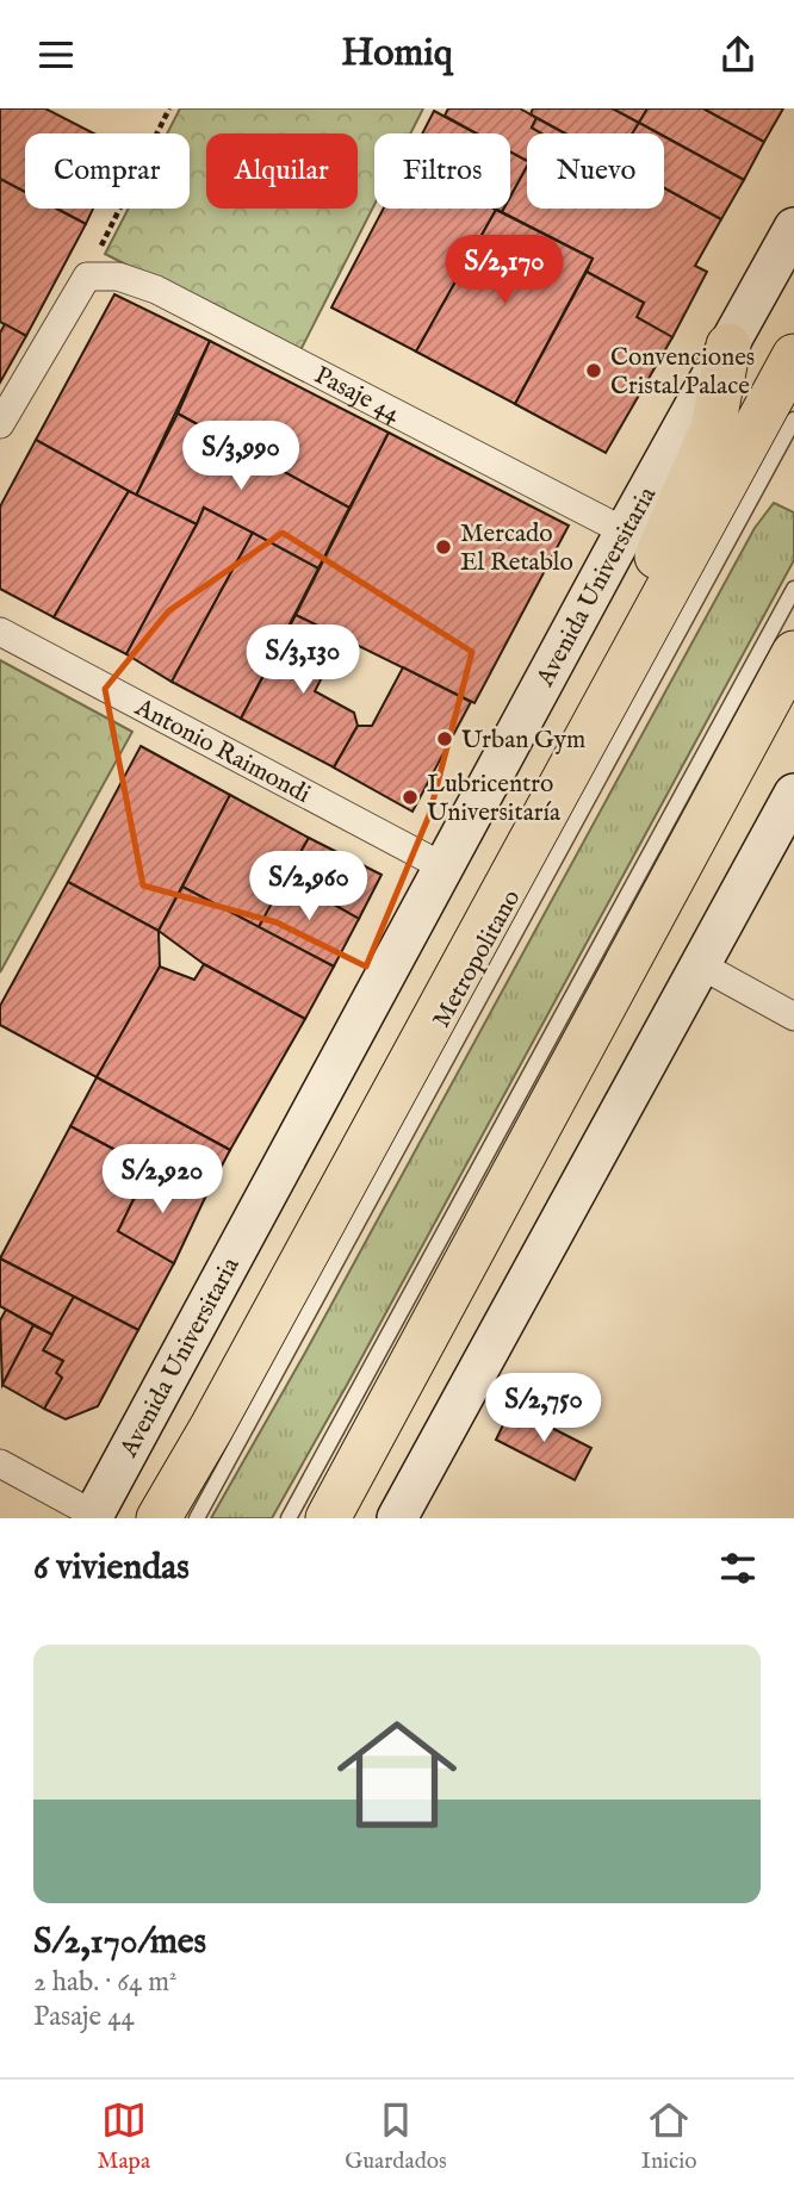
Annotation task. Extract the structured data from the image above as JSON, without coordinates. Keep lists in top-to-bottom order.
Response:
{
  "streets": {
    "street": ["Pasaje 44", "Avenida Universitaria", "Antonio Raimondi"],
    "lane": ["Metropolitano"]
  },
  "crossings": [
    ["Pasaje 44", "Avenida Universitaria"],
    ["Avenida Universitaria", "Antonio Raimondi"]
  ],
  "places": [
    "Convenciones Cristal Palace",
    "Mercado El Retablo",
    "Urban Gym",
    "Lubricentro Universitaría"
  ],
  "page": {
    "header": "Homiq",
    "chip": [
      "Comprar",
      "Alquilar",
      "Filtros",
      "Nuevo"
    ],
    "price": [
      "S/2,170",
      "S/3,990",
      "S/3,130",
      "S/2,960",
      "S/2,920",
      "S/2,750"
    ],
    "heading": "6 viviendas",
    "list": [
      {
        "name": "S/2,170/mes",
        "note": "2 hab. · 64 m² · Pasaje 44"
      }
    ],
    "tabs": ["Mapa", "Guardados", "Inicio"]
  }
}
